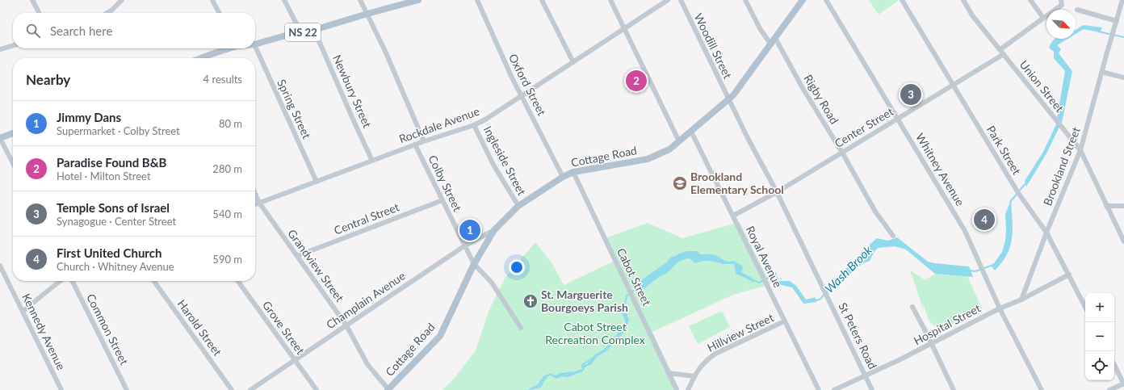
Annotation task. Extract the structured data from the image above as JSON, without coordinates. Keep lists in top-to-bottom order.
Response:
{
  "streets": {
    "main road": ["NS 22", "Cottage Road"],
    "street": [
      "Woodill Street",
      "Oxford Street",
      "Union Street",
      "Newbury Street",
      "Rigby Road",
      "Spring Street",
      "Rockdale Avenue",
      "Center Street",
      "Park Street",
      "Ingleside Street",
      "Brookland Street",
      "Whitney Avenue",
      "Colby Street",
      "Central Street",
      "Royal Avenue",
      "Grandview Street",
      "Cabot Street",
      "Champlain Avenue",
      "Hospital Street",
      "Harold Street",
      "Grove Street",
      "Common Street",
      "Kennedy Avenue",
      "Hillview Street",
      "St Peters Road"
    ]
  },
  "crossings": [
    ["NS 22", "Newbury Street"],
    ["NS 22", "Colby Street"],
    ["Woodill Street", "Cottage Road"],
    ["Woodill Street", "St Peters Road"],
    ["Oxford Street", "Rockdale Avenue"],
    ["Oxford Street", "Cottage Road"],
    ["Union Street", "Center Street"],
    ["Union Street", "Brookland Street"],
    ["Newbury Street", "Rockdale Avenue"],
    ["Rigby Road", "Center Street"],
    ["Rigby Road", "Cottage Road"],
    ["Spring Street", "Rockdale Avenue"],
    ["Rockdale Avenue", "Ingleside Street"],
    ["Rockdale Avenue", "Colby Street"],
    ["Rockdale Avenue", "Grandview Street"],
    ["Center Street", "Park Street"],
    ["Center Street", "Whitney Avenue"],
    ["Center Street", "Royal Avenue"],
    ["Center Street", "St Peters Road"],
    ["Park Street", "Brookland Street"],
    ["Park Street", "Hospital Street"],
    ["Cottage Road", "Ingleside Street"],
    ["Cottage Road", "Colby Street"],
    ["Cottage Road", "Royal Avenue"],
    ["Cottage Road", "Grandview Street"],
    ["Cottage Road", "Cabot Street"],
    ["Cottage Road", "Champlain Avenue"],
    ["Cottage Road", "St Peters Road"],
    ["Brookland Street", "Hospital Street"],
    ["Whitney Avenue", "Hospital Street"],
    ["Colby Street", "Central Street"],
    ["Colby Street", "Champlain Avenue"],
    ["Central Street", "Grandview Street"],
    ["Royal Avenue", "Hillview Street"],
    ["Grandview Street", "Champlain Avenue"],
    ["Champlain Avenue", "Grove Street"],
    ["Hospital Street", "St Peters Road"]
  ],
  "water": ["Wash Brook"],
  "parks": ["Cabot Street Recreation Complex"],
  "places": {
    "school or university": ["Brookland Elementary School"],
    "church": ["St. Marguerite Bourgoeys Parish"]
  },
  "north": "bottom right",
  "page": {
    "search": "Search here",
    "heading": ["Nearby", "4 results"],
    "pins": [
      "2",
      "3",
      "4",
      "1"
    ],
    "list": [
      {
        "mark": "1",
        "name": "Jimmy Dans",
        "note": "Supermarket · Colby Street",
        "value": "80 m"
      },
      {
        "mark": "2",
        "name": "Paradise Found B&B",
        "note": "Hotel · Milton Street",
        "value": "280 m"
      },
      {
        "mark": "3",
        "name": "Temple Sons of Israel",
        "note": "Synagogue · Center Street",
        "value": "540 m"
      },
      {
        "mark": "4",
        "name": "First United Church",
        "note": "Church · Whitney Avenue",
        "value": "590 m"
      }
    ],
    "map_buttons": ["+", "−"]
  }
}
